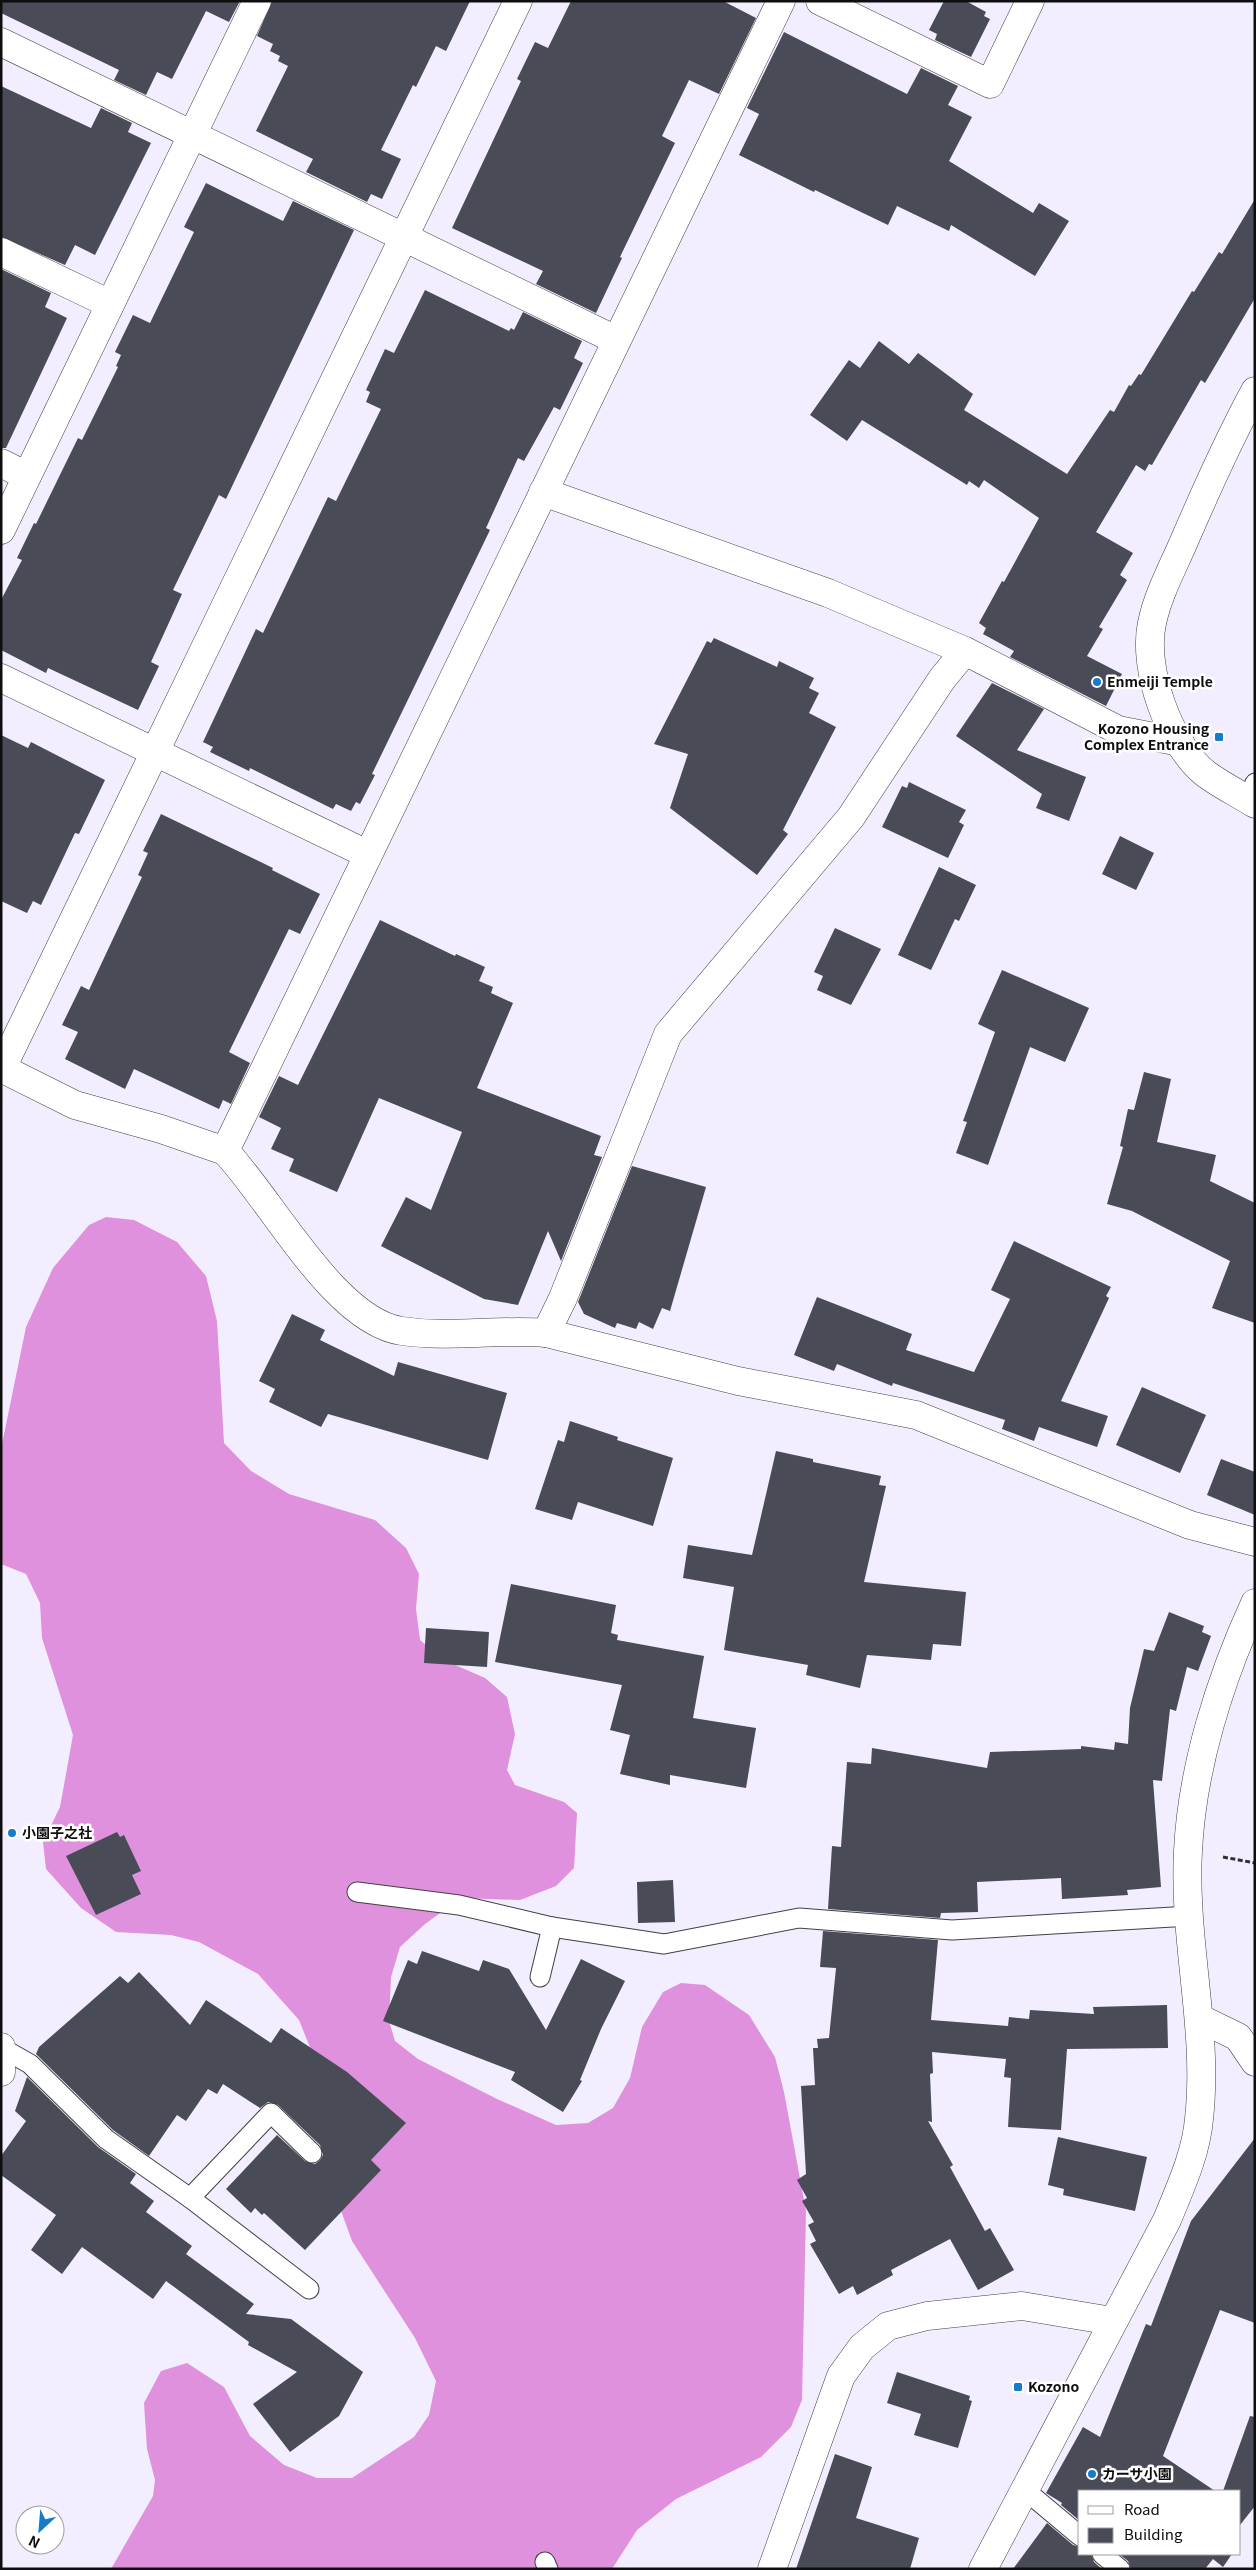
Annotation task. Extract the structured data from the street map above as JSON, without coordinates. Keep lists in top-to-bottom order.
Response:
{
  "places": {
    "other": ["Enmeiji Temple", "小園子之社", "カーサ小園"],
    "transit": ["Kozono Housing Complex Entrance", "Kozono"]
  },
  "legend": ["Road", "Building"],
  "north": "bottom left"
}
